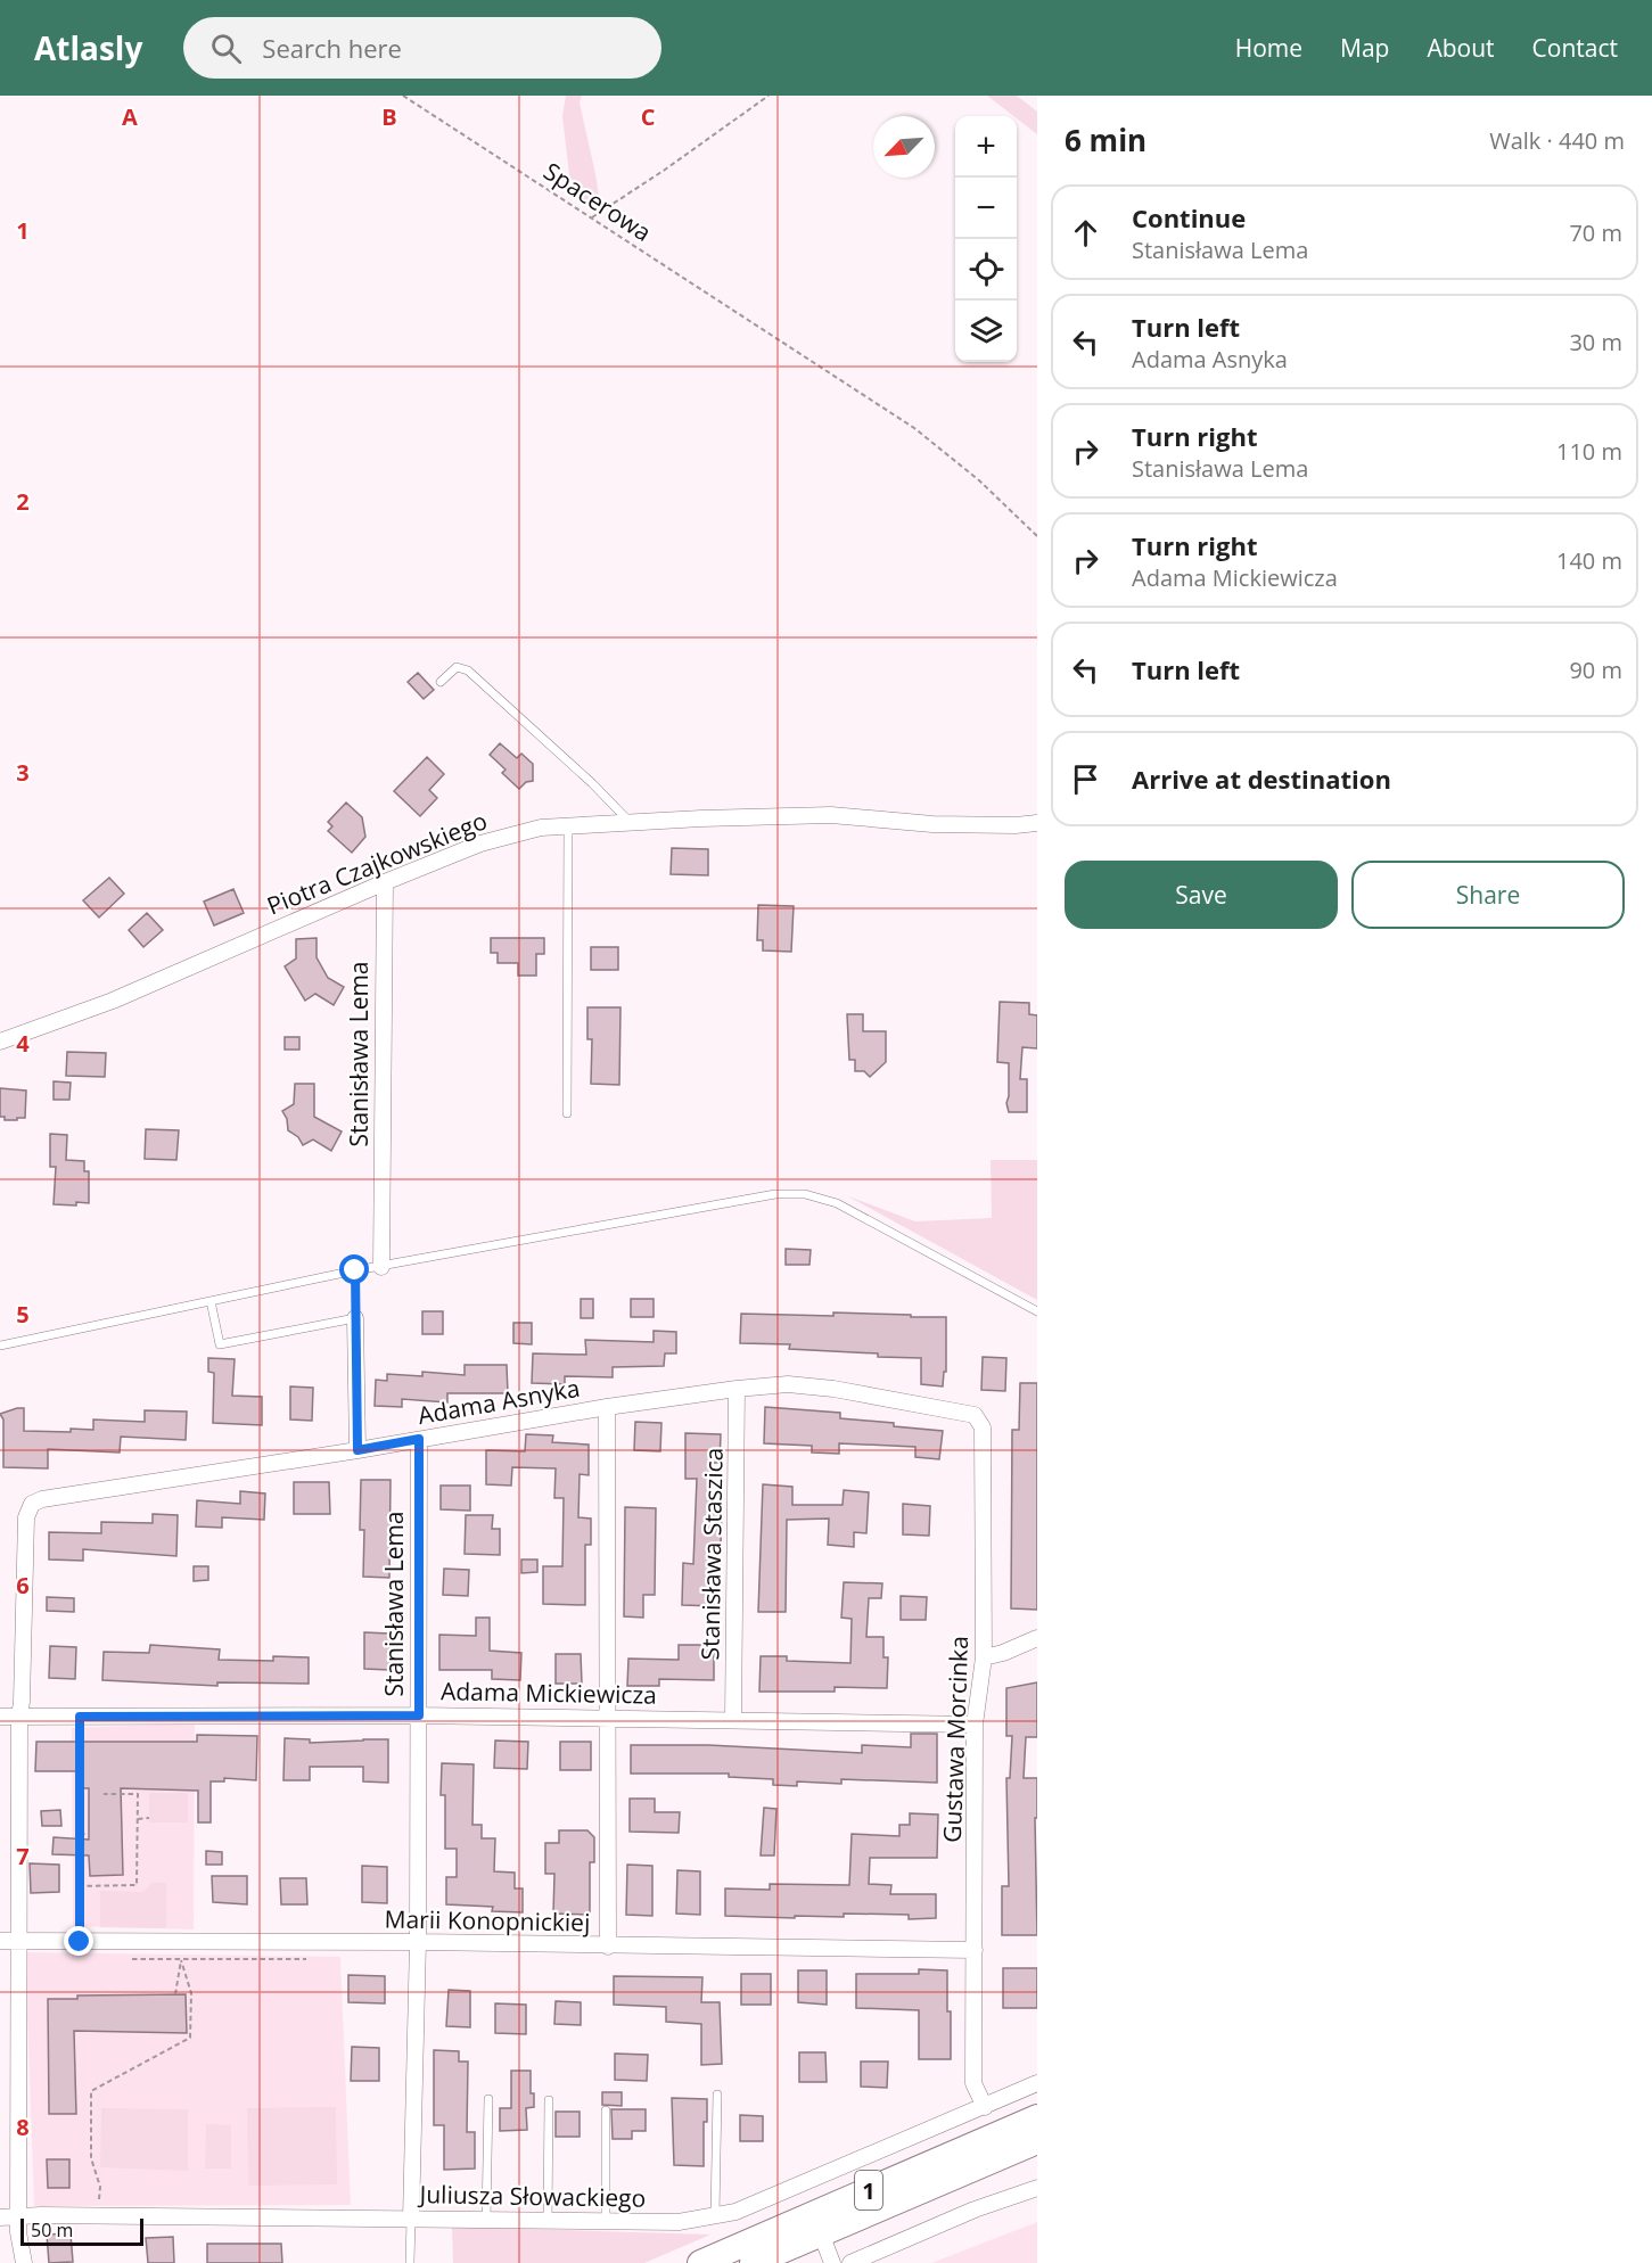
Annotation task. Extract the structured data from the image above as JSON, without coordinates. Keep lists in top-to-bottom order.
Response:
{
  "streets": {
    "main road": ["1"],
    "street": [
      "Piotra Czajkowskiego",
      "Stanisława Lema",
      "Adama Asnyka",
      "Stanisława Staszica",
      "Adama Mickiewicza",
      "Gustawa Morcinka",
      "Marii Konopnickiej",
      "Juliusza Słowackiego"
    ],
    "path": ["Spacerowa"]
  },
  "crossings": [
    ["Piotra Czajkowskiego", "Stanisława Lema"],
    ["Stanisława Lema", "Adama Asnyka"],
    ["Stanisława Lema", "Adama Mickiewicza"],
    ["Stanisława Lema", "Marii Konopnickiej"],
    ["Stanisława Lema", "Juliusza Słowackiego"],
    ["Adama Asnyka", "Stanisława Staszica"],
    ["Adama Asnyka", "Adama Mickiewicza"],
    ["Adama Asnyka", "Gustawa Morcinka"],
    ["Stanisława Staszica", "Adama Mickiewicza"],
    ["Adama Mickiewicza", "Gustawa Morcinka"],
    ["Gustawa Morcinka", "Marii Konopnickiej"],
    ["Gustawa Morcinka", "Juliusza Słowackiego"]
  ],
  "scale_bar": "50 m",
  "north": "bottom left",
  "page": {
    "header": "Atlasly",
    "search": "Search here",
    "nav": [
      "Home",
      "Map",
      "About",
      "Contact"
    ],
    "heading": ["6 min", "Walk · 440 m"],
    "map_buttons": ["+", "−"],
    "list": [
      ["Continue", "Stanisława Lema", "70 m"],
      ["Turn left", "Adama Asnyka", "30 m"],
      ["Turn right", "Stanisława Lema", "110 m"],
      ["Turn right", "Adama Mickiewicza", "140 m"],
      ["Turn left", "90 m"],
      "Arrive at destination"
    ],
    "buttons": ["Save", "Share"],
    "scale": "50 m"
  },
  "grid": {
    "columns": ["A", "B", "C"],
    "rows": [
      "1",
      "2",
      "3",
      "4",
      "5",
      "6",
      "7",
      "8"
    ]
  }
}
